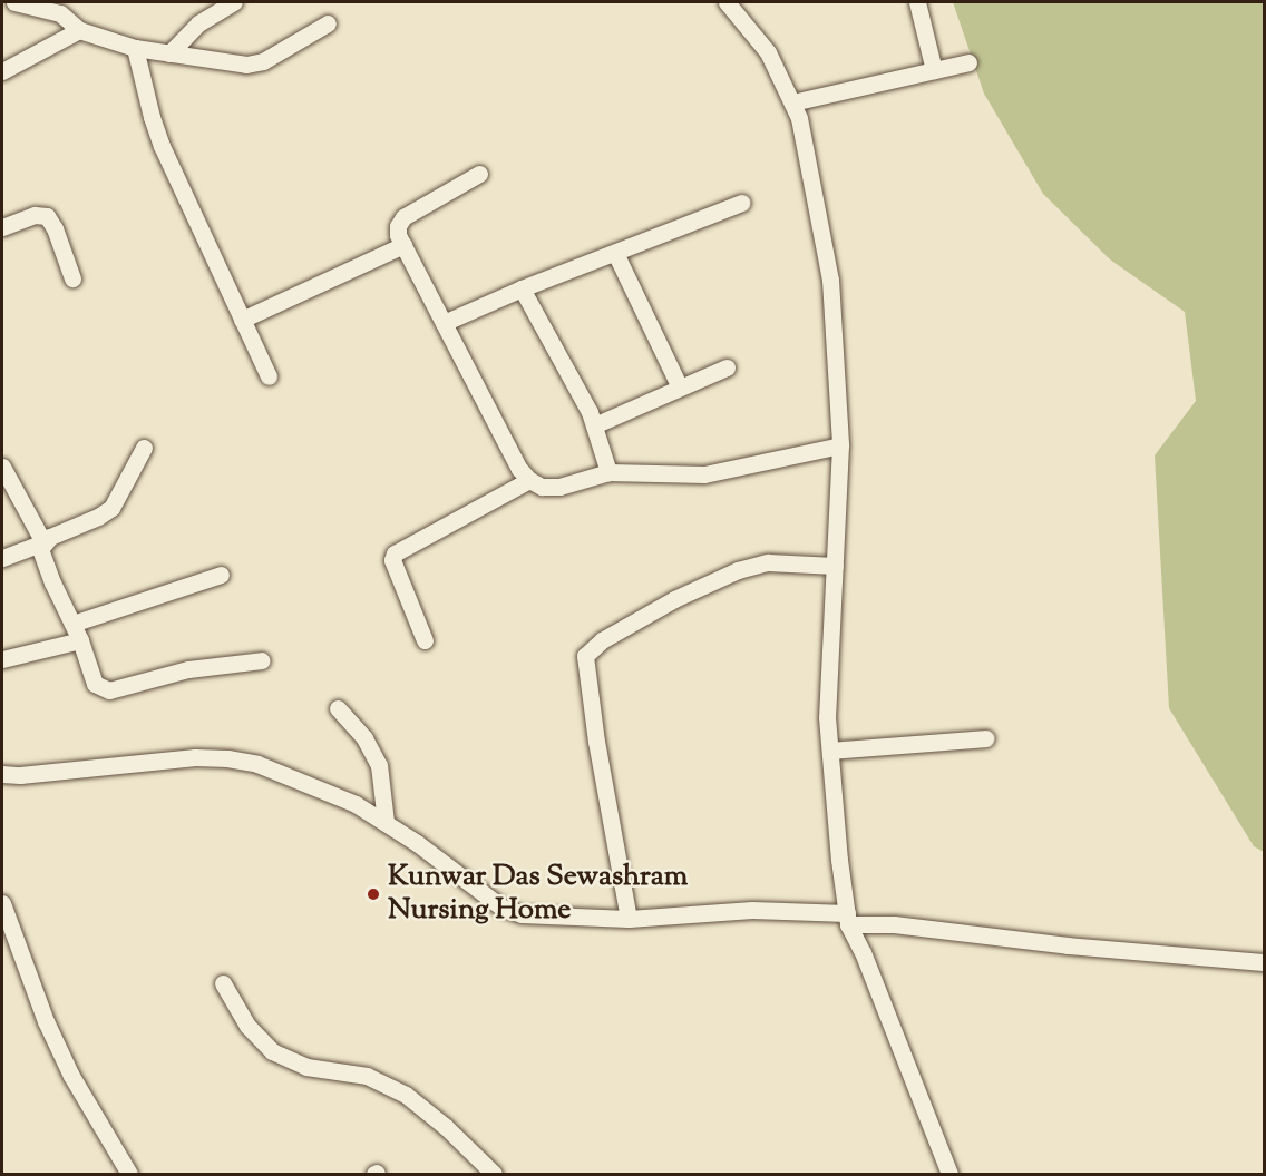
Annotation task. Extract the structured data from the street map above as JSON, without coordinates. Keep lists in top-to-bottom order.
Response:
{
  "places": ["Kunwar Das Sewashram Nursing Home"]
}
